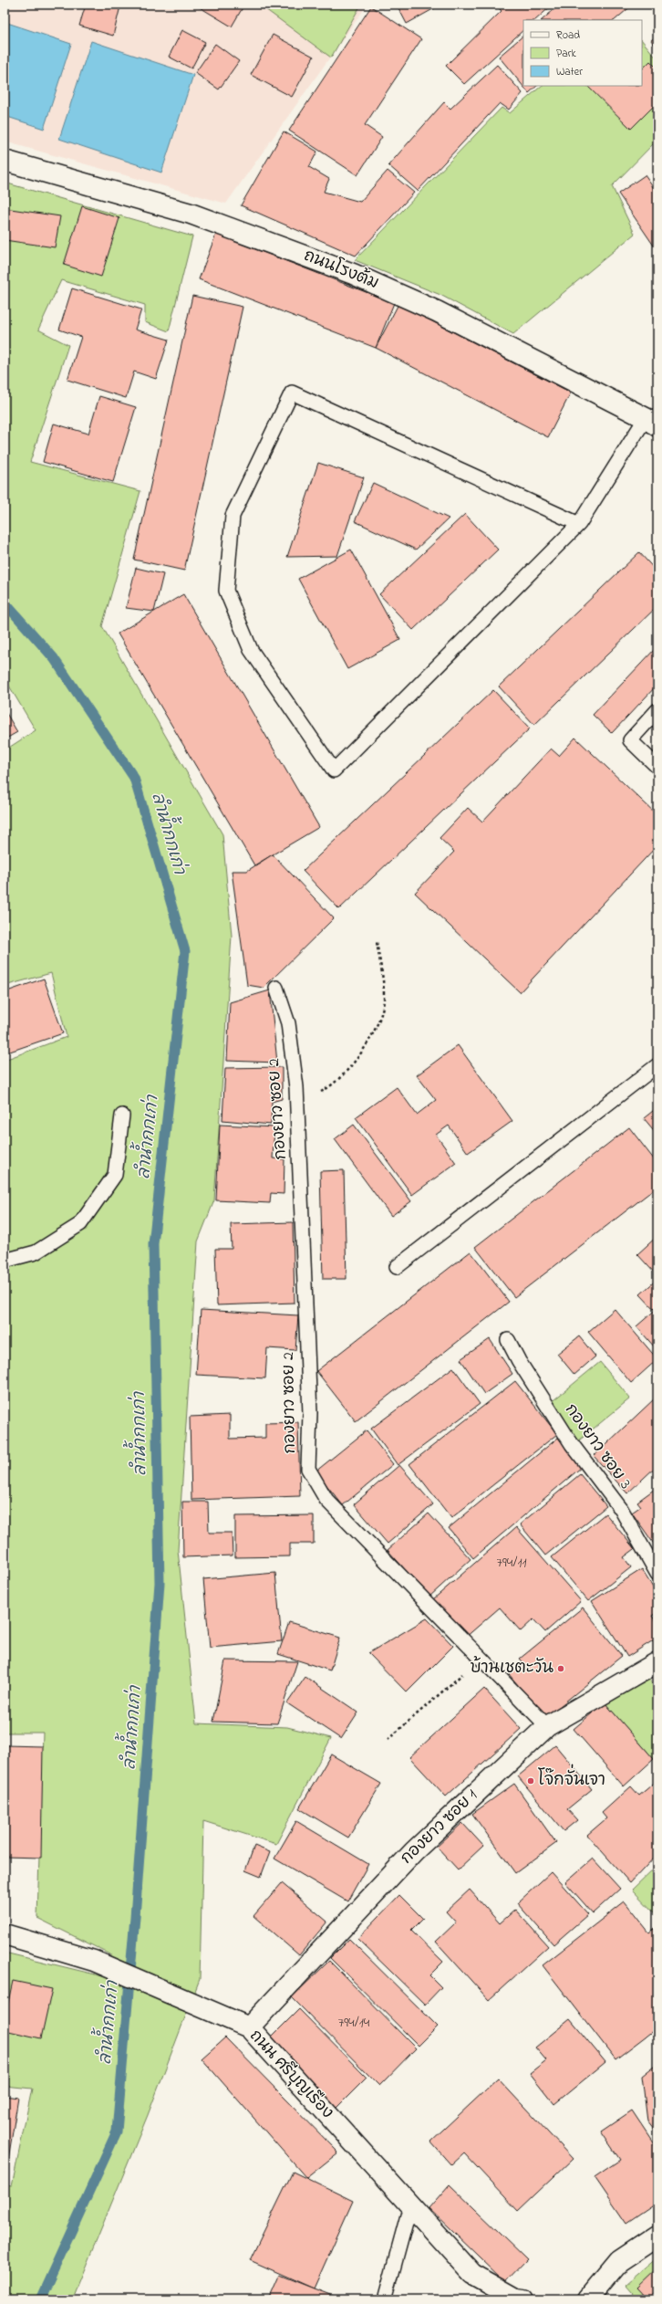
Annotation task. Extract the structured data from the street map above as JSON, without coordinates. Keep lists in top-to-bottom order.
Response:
{
  "streets": {
    "street": ["ถนนโรงต้ม", "กองยาว ซอย 1", "ถนน ศรีบุญเรือง"],
    "lane": ["กองยาว ซอย 2", "กองยาว ซอย 3"]
  },
  "crossings": [
    ["กองยาว ซอย 2", "กองยาว ซอย 1"],
    ["กองยาว ซอย 1", "ถนน ศรีบุญเรือง"]
  ],
  "water": ["ลำน้ำกกเก่า"],
  "places": ["บ้านเชตะวัน", "โจ๊กจั่นเจา"],
  "house_numbers": ["794/11", "794/14"],
  "legend": ["Road", "Park", "Water"]
}
